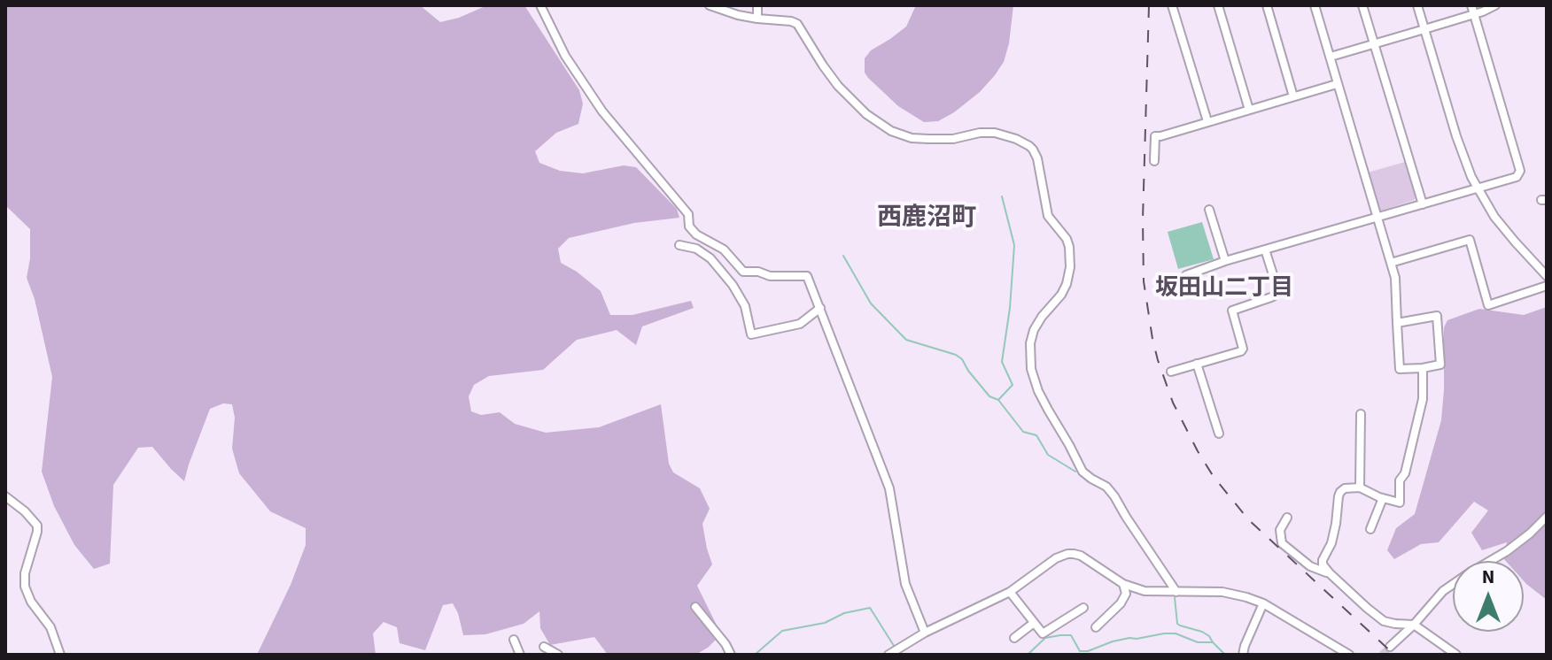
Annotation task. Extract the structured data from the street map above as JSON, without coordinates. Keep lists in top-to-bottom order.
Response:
{
  "districts": ["西鹿沼町", "坂田山二丁目"],
  "north": "top"
}
